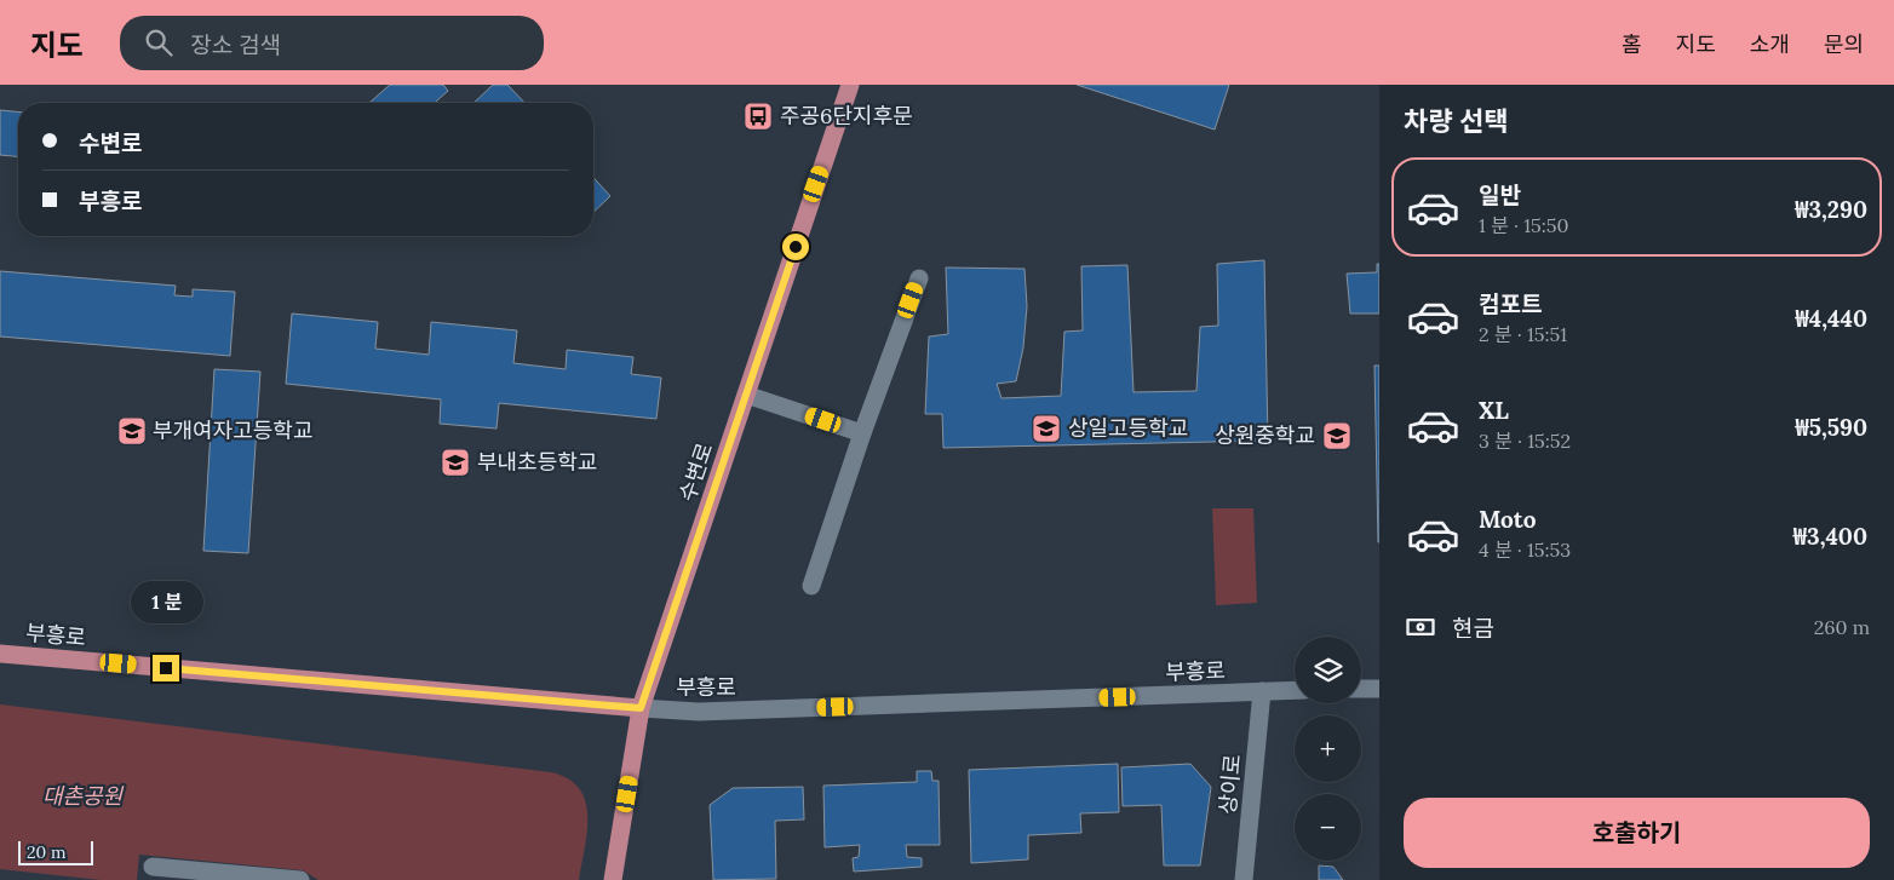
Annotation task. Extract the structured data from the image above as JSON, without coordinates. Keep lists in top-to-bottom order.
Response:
{
  "streets": {
    "main road": ["수변로", "부흥로"],
    "street": ["상이로"]
  },
  "crossings": [
    ["수변로", "부흥로"],
    ["부흥로", "상이로"]
  ],
  "parks": ["대촌공원"],
  "places": {
    "bus stop": ["주공6단지후문"],
    "school or university": [
      "상일고등학교",
      "부개여자고등학교",
      "상원중학교",
      "부내초등학교"
    ]
  },
  "scale_bar": "20 m",
  "page": {
    "header": "지도",
    "search": "장소 검색",
    "nav": [
      "홈",
      "지도",
      "소개",
      "문의"
    ],
    "heading": "차량 선택",
    "banner": ["수변로", "부흥로"],
    "list": [
      {
        "name": "일반",
        "note": "1 분 · 15:50",
        "value": "₩3,290"
      },
      {
        "name": "컴포트",
        "note": "2 분 · 15:51",
        "value": "₩4,440"
      },
      {
        "name": "XL",
        "note": "3 분 · 15:52",
        "value": "₩5,590"
      },
      {
        "name": "Moto",
        "note": "4 분 · 15:53",
        "value": "₩3,400"
      }
    ],
    "bubble": "1 분",
    "pay": ["현금", "260 m"],
    "map_buttons": ["+", "−"],
    "buttons": "호출하기",
    "scale": "20 m"
  }
}
